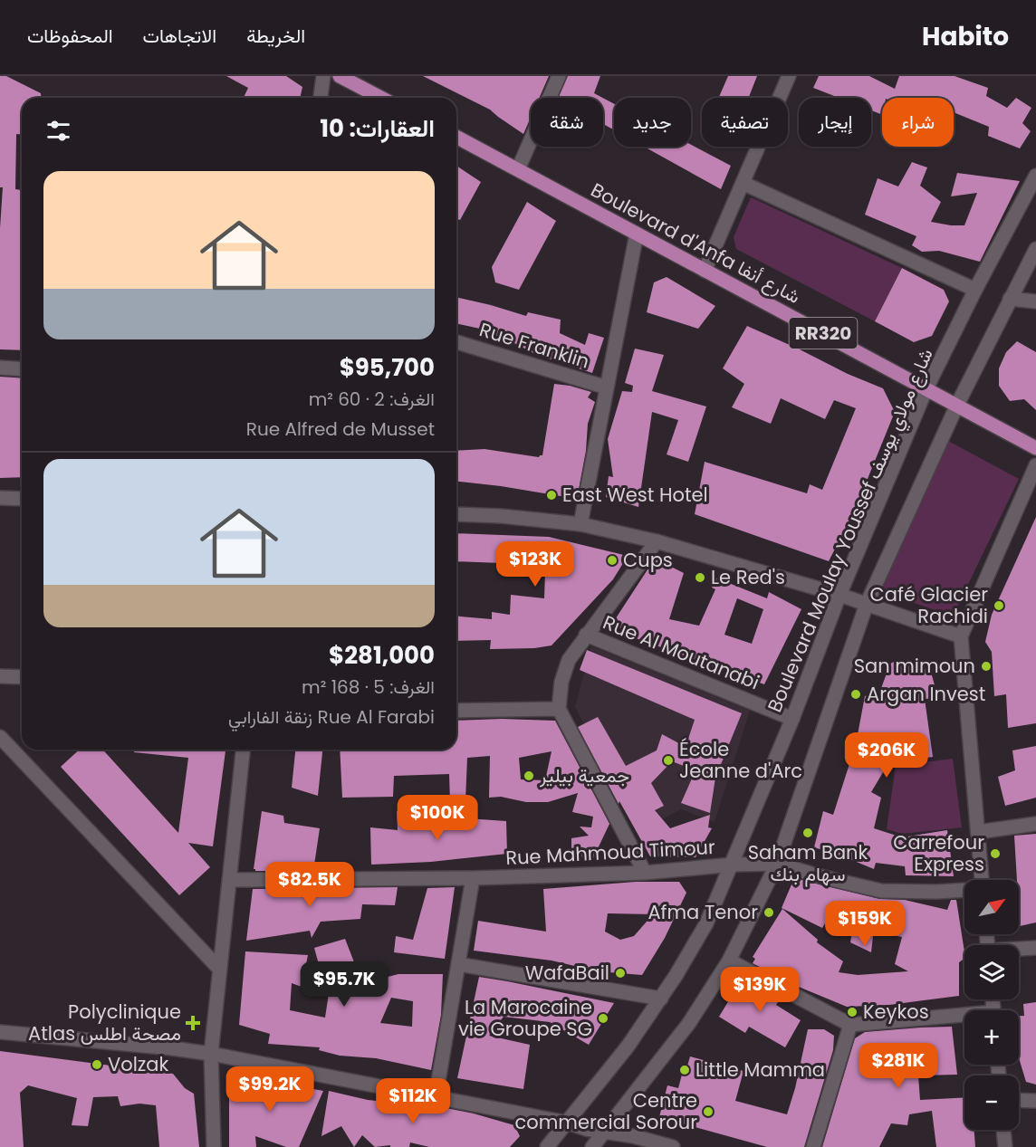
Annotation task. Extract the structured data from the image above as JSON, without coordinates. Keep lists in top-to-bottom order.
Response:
{
  "streets": {
    "main road": ["Boulevard d'Anfa شارع أنفا", "RR320"],
    "street": [
      "Rue Franklin",
      "Boulevard Moulay Youssef شارع مولاي يوسف",
      "Rue Al Moutanabi",
      "Rue Mahmoud Timour"
    ]
  },
  "crossings": [
    ["Boulevard d'Anfa شارع أنفا", "Boulevard Moulay Youssef شارع مولاي يوسف"],
    ["Boulevard Moulay Youssef شارع مولاي يوسف", "Rue Al Moutanabi"],
    ["Boulevard Moulay Youssef شارع مولاي يوسف", "Rue Mahmoud Timour"]
  ],
  "places": {
    "other": [
      "East West Hotel",
      "Cups",
      "Le Red's",
      "Café Glacier Rachidi",
      "San mimoun",
      "Argan Invest",
      "École Jeanne d'Arc",
      "جمعية بيلير",
      "Saham Bank سهام بنك",
      "Carrefour Express",
      "Afma Tenor",
      "WafaBail",
      "Keykos",
      "La Marocaine vie Groupe SG",
      "Volzak",
      "Little Mamma",
      "Centre commercial Sorour"
    ],
    "health": ["Polyclinique Atlas مصحة اطلس"]
  },
  "north": "top right",
  "page": {
    "header": "Habito",
    "nav": ["الخريطة", "الاتجاهات", "المحفوظات"],
    "chip": [
      "شراء",
      "إيجار",
      "تصفية",
      "جديد",
      "شقة"
    ],
    "heading": "العقارات: 10",
    "list": [
      {
        "name": "$95,700",
        "note": "الغرف: 2 · 60 m² · Rue Alfred de Musset"
      },
      {
        "name": "$281,000",
        "note": "الغرف: 5 · 168 m² · Rue Al Farabi زنقة الفارابي"
      }
    ],
    "price": [
      "$123K",
      "$206K",
      "$100K",
      "$82.5K",
      "$159K",
      "$95.7K",
      "$139K",
      "$281K",
      "$99.2K",
      "$112K"
    ],
    "map_buttons": ["+", "−"]
  }
}
